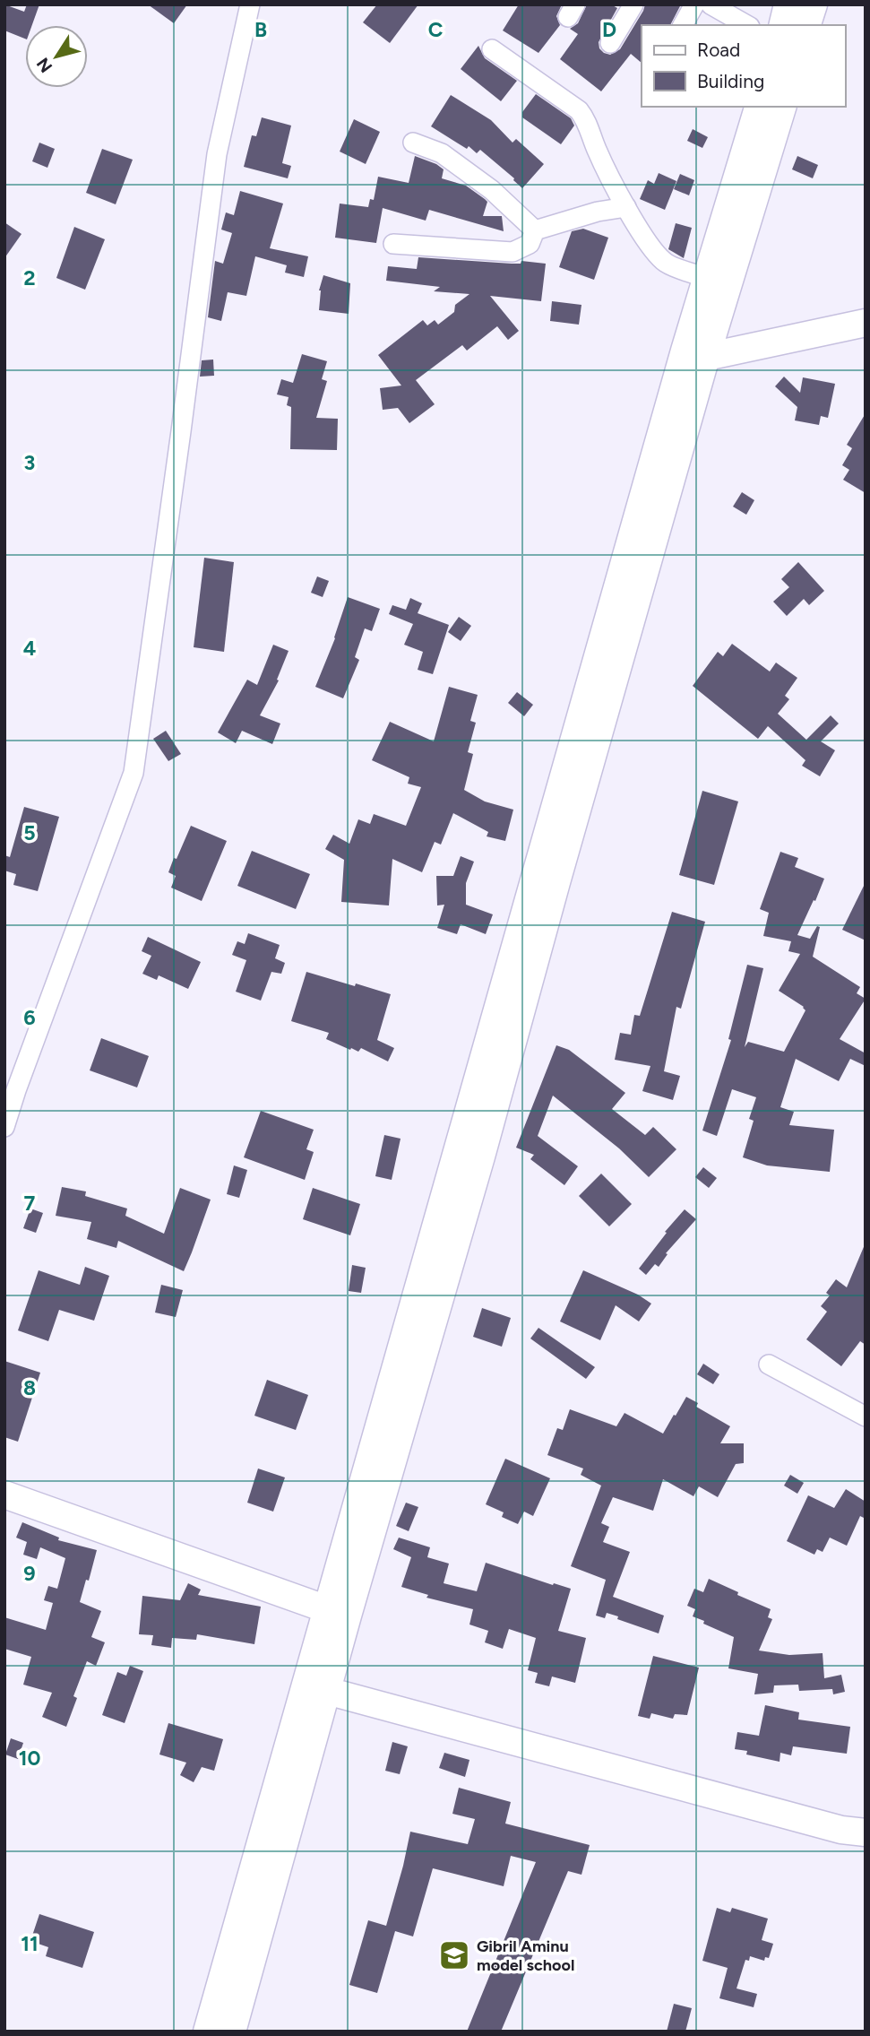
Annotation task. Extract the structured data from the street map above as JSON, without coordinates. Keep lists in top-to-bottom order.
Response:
{
  "places": {
    "school or university": ["Gibril Aminu model school"]
  },
  "legend": ["Road", "Building"],
  "north": "bottom left",
  "grid": {
    "columns": ["B", "C", "D"],
    "rows": [
      "2",
      "3",
      "4",
      "5",
      "6",
      "7",
      "8",
      "9",
      "10",
      "11"
    ]
  }
}
